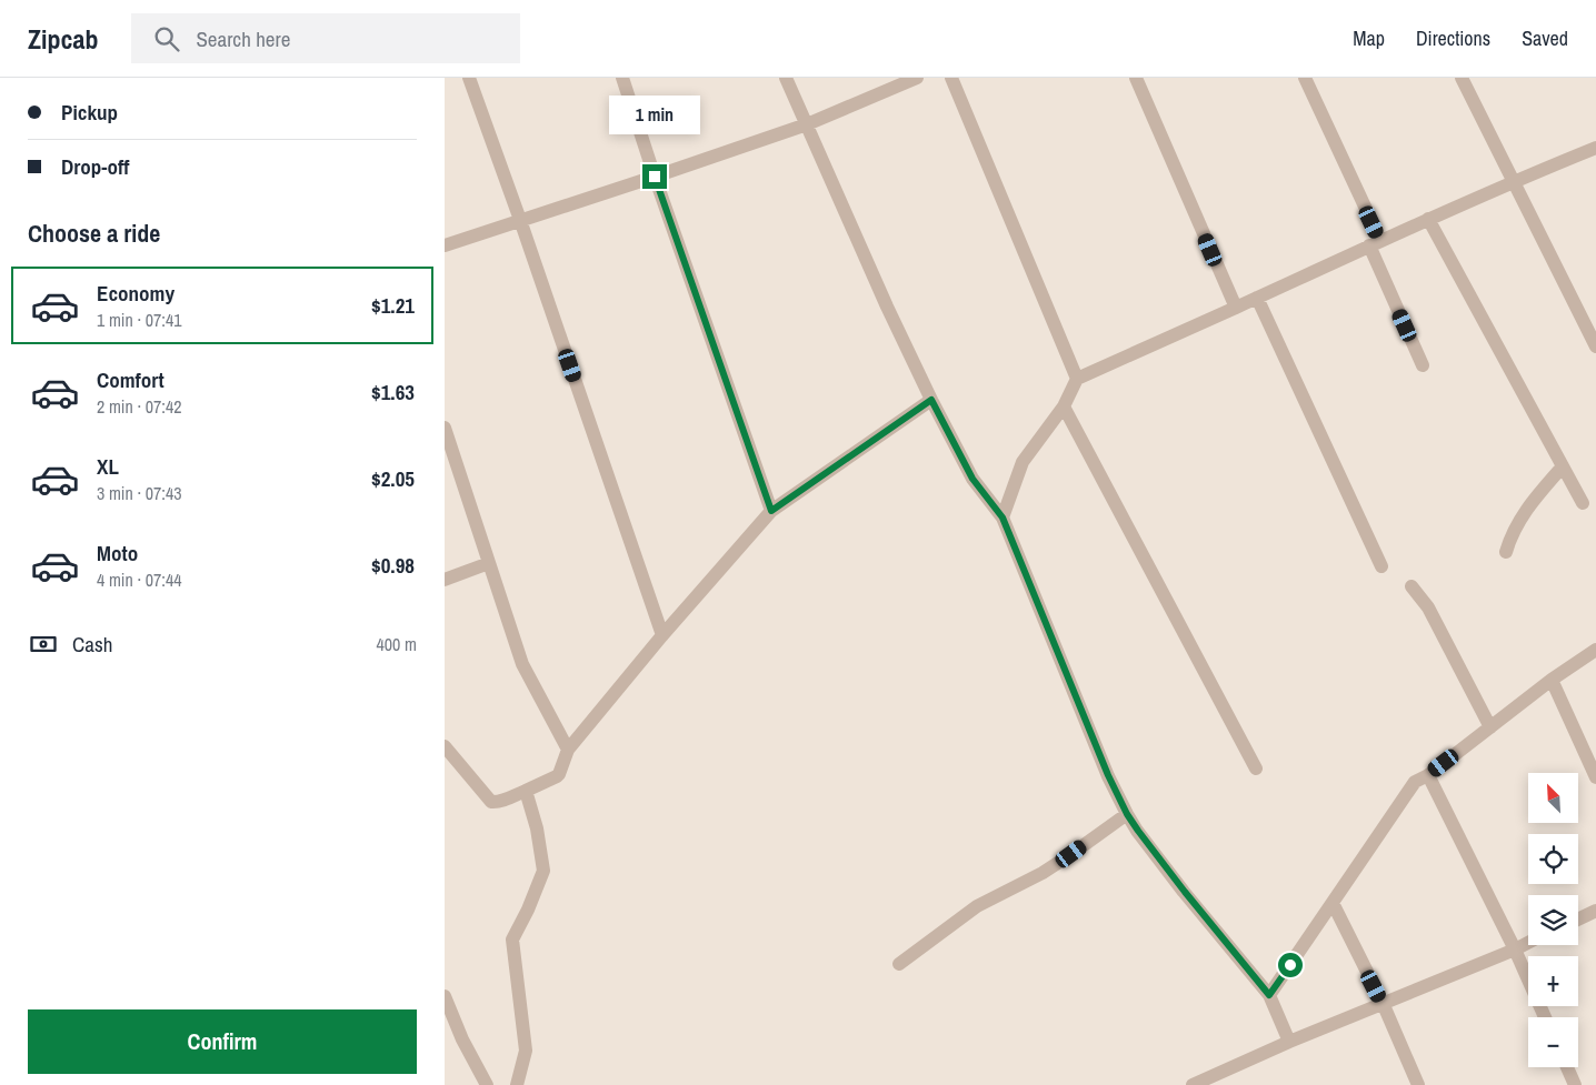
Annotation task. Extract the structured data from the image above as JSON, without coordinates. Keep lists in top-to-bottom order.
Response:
{
  "north": "top left",
  "page": {
    "header": "Zipcab",
    "search": "Search here",
    "nav": ["Map", "Directions", "Saved"],
    "banner": ["Pickup", "Drop-off"],
    "bubble": "1 min",
    "heading": "Choose a ride",
    "list": [
      {
        "name": "Economy",
        "note": "1 min · 07:41",
        "value": "$1.21"
      },
      {
        "name": "Comfort",
        "note": "2 min · 07:42",
        "value": "$1.63"
      },
      {
        "name": "XL",
        "note": "3 min · 07:43",
        "value": "$2.05"
      },
      {
        "name": "Moto",
        "note": "4 min · 07:44",
        "value": "$0.98"
      }
    ],
    "pay": ["Cash", "400 m"],
    "map_buttons": ["+", "−"],
    "buttons": "Confirm"
  }
}
